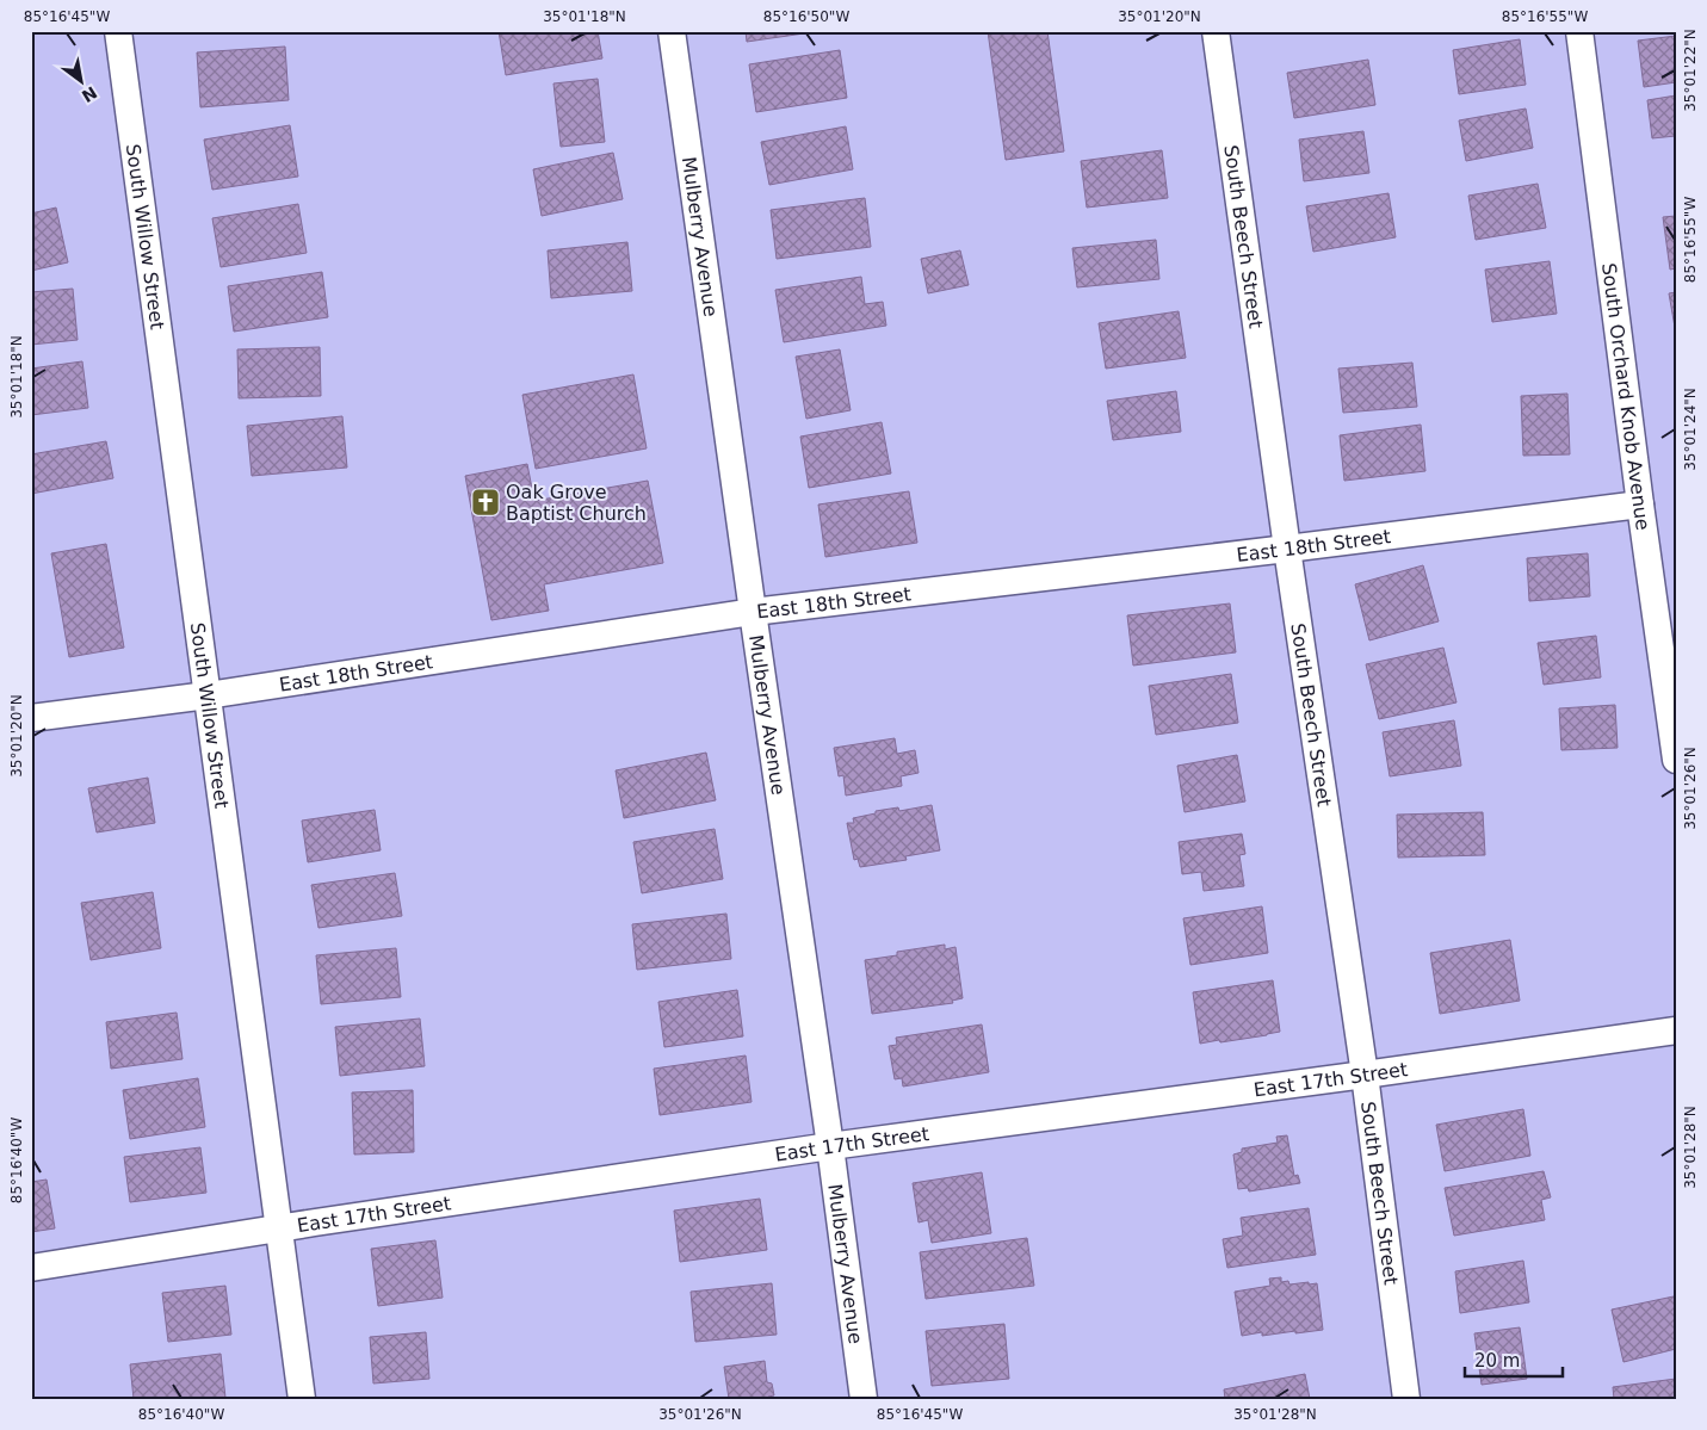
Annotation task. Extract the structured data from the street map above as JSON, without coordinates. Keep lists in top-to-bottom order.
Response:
{
  "streets": {
    "street": [
      "South Willow Street",
      "Mulberry Avenue",
      "South Beech Street",
      "South Orchard Knob Avenue",
      "East 18th Street",
      "East 17th Street"
    ]
  },
  "crossings": [
    ["South Willow Street", "East 18th Street"],
    ["South Willow Street", "East 17th Street"],
    ["Mulberry Avenue", "East 18th Street"],
    ["Mulberry Avenue", "East 17th Street"],
    ["South Beech Street", "East 18th Street"],
    ["South Beech Street", "East 17th Street"],
    ["South Orchard Knob Avenue", "East 18th Street"]
  ],
  "places": {
    "church": ["Oak Grove Baptist Church"]
  },
  "scale_bar": "20 m",
  "north": "bottom right",
  "coordinates": [
    "85°16'45\"W",
    "35°01'18\"N",
    "85°16'50\"W",
    "35°01'20\"N",
    "85°16'55\"W",
    "35°01'22\"N",
    "35°01'24\"N",
    "35°01'26\"N",
    "35°01'28\"N",
    "85°16'40\"W"
  ]
}
